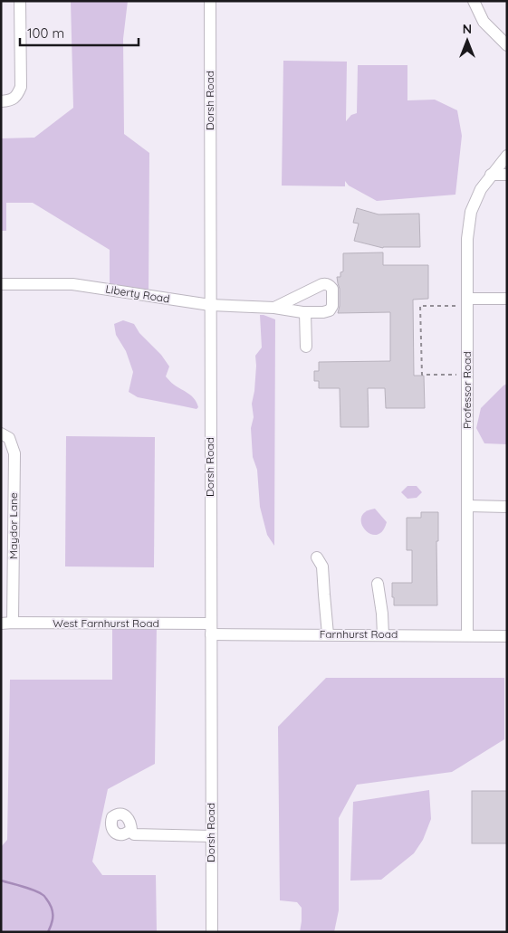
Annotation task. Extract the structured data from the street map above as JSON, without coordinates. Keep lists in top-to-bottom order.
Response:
{
  "streets": {
    "street": [
      "Dorsh Road",
      "Liberty Road",
      "Professor Road",
      "Maydor Lane",
      "West Farnhurst Road",
      "Farnhurst Road"
    ]
  },
  "crossings": [
    ["Dorsh Road", "Liberty Road"],
    ["Dorsh Road", "West Farnhurst Road"],
    ["Dorsh Road", "Farnhurst Road"],
    ["Professor Road", "Farnhurst Road"],
    ["Maydor Lane", "West Farnhurst Road"],
    ["West Farnhurst Road", "Farnhurst Road"]
  ],
  "scale_bar": "100 m",
  "north": "top"
}
